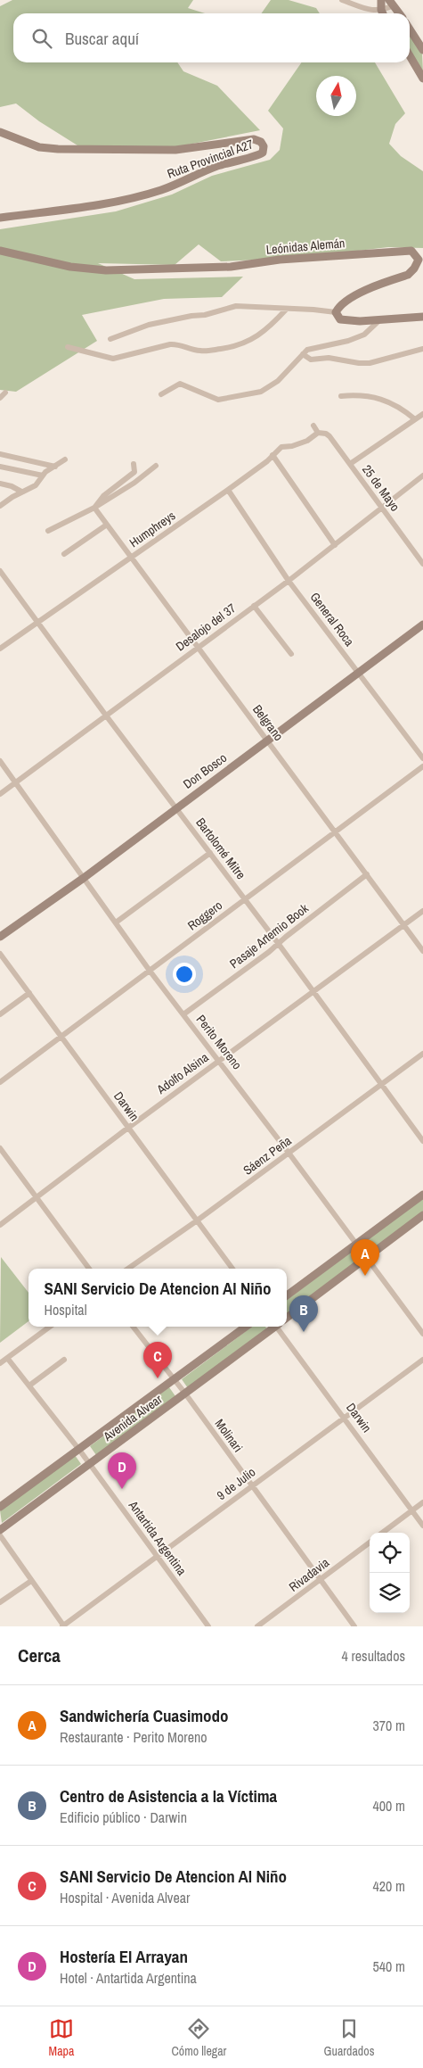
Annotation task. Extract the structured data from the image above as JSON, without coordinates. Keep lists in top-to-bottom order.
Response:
{
  "streets": {
    "street": [
      "Ruta Provincial A27",
      "Leónidas Alemán",
      "25 de Mayo",
      "Humphreys",
      "General Roca",
      "Desalojo del 37",
      "Belgrano",
      "Don Bosco",
      "Bartolomé Mitre",
      "Roggero",
      "Pasaje Artemio Book",
      "Perito Moreno",
      "Adolfo Alsina",
      "Darwin",
      "Sáenz Peña",
      "Avenida Alvear",
      "Molinari",
      "9 de Julio",
      "Antartida Argentina",
      "Rivadavia"
    ]
  },
  "crossings": [
    ["25 de Mayo", "Humphreys"],
    ["25 de Mayo", "Desalojo del 37"],
    ["Humphreys", "General Roca"],
    ["Humphreys", "Belgrano"],
    ["Humphreys", "Bartolomé Mitre"],
    ["General Roca", "Desalojo del 37"],
    ["General Roca", "Don Bosco"],
    ["Desalojo del 37", "Belgrano"],
    ["Desalojo del 37", "Bartolomé Mitre"],
    ["Desalojo del 37", "Perito Moreno"],
    ["Belgrano", "Don Bosco"],
    ["Belgrano", "Roggero"],
    ["Belgrano", "Pasaje Artemio Book"],
    ["Belgrano", "Adolfo Alsina"],
    ["Don Bosco", "Bartolomé Mitre"],
    ["Don Bosco", "Perito Moreno"],
    ["Bartolomé Mitre", "Roggero"],
    ["Bartolomé Mitre", "Pasaje Artemio Book"],
    ["Bartolomé Mitre", "Adolfo Alsina"],
    ["Bartolomé Mitre", "Sáenz Peña"],
    ["Roggero", "Perito Moreno"],
    ["Roggero", "Darwin"],
    ["Pasaje Artemio Book", "Perito Moreno"],
    ["Perito Moreno", "Adolfo Alsina"],
    ["Perito Moreno", "Sáenz Peña"],
    ["Adolfo Alsina", "Darwin"],
    ["Darwin", "Sáenz Peña"],
    ["Darwin", "9 de Julio"],
    ["Avenida Alvear", "Molinari"],
    ["Avenida Alvear", "Antartida Argentina"],
    ["Molinari", "9 de Julio"],
    ["Molinari", "Rivadavia"],
    ["9 de Julio", "Antartida Argentina"]
  ],
  "north": "top",
  "page": {
    "search": "Buscar aquí",
    "pins": [
      "A",
      "B",
      "C",
      "D"
    ],
    "popup": ["SANI Servicio De Atencion Al Niño", "Hospital"],
    "heading": ["Cerca", "4 resultados"],
    "list": [
      {
        "mark": "A",
        "name": "Sandwichería Cuasimodo",
        "note": "Restaurante · Perito Moreno",
        "value": "370 m"
      },
      {
        "mark": "B",
        "name": "Centro de Asistencia a la Víctima",
        "note": "Edificio público · Darwin",
        "value": "400 m"
      },
      {
        "mark": "C",
        "name": "SANI Servicio De Atencion Al Niño",
        "note": "Hospital · Avenida Alvear",
        "value": "420 m"
      },
      {
        "mark": "D",
        "name": "Hostería El Arrayan",
        "note": "Hotel · Antartida Argentina",
        "value": "540 m"
      }
    ],
    "nav": ["Mapa", "Cómo llegar", "Guardados"]
  }
}
